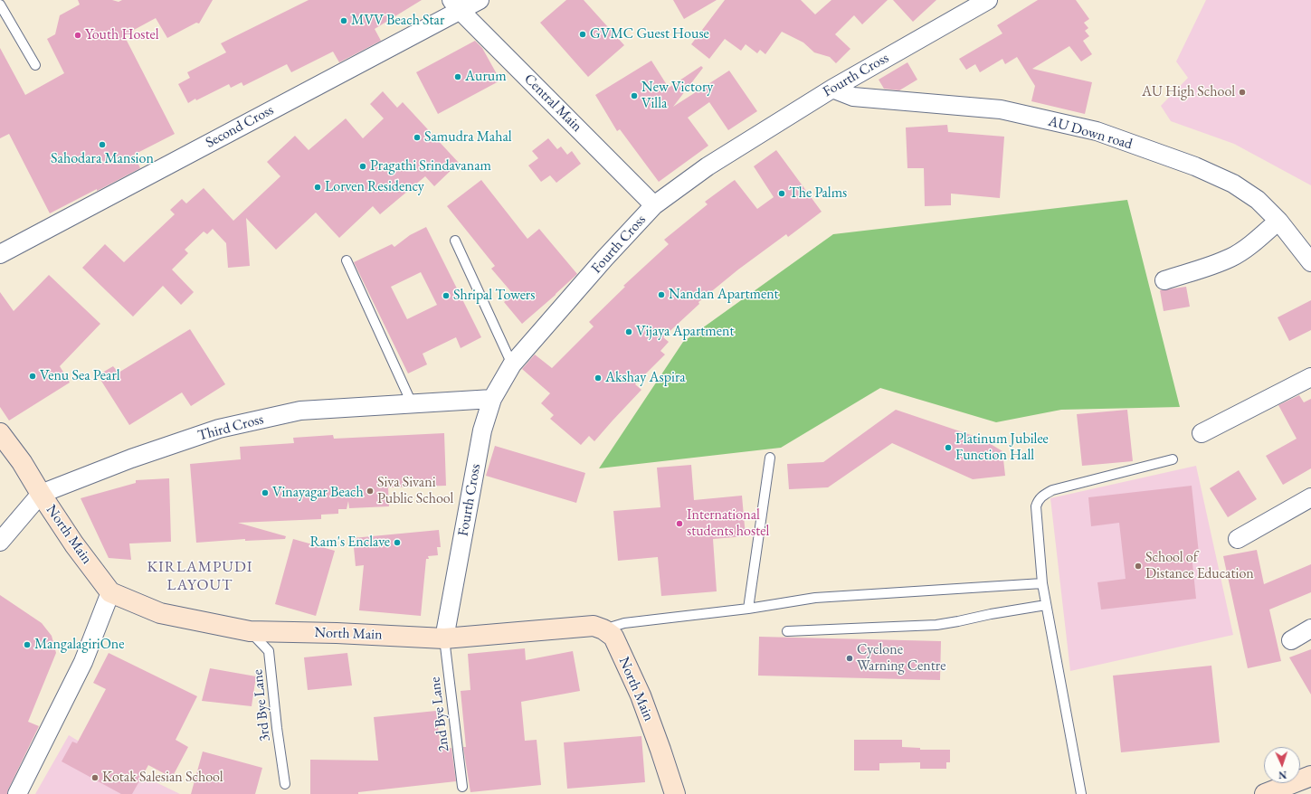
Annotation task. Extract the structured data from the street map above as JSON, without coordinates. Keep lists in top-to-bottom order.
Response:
{
  "streets": {
    "street": [
      "Fourth Cross",
      "Central Main",
      "Second Cross",
      "AU Down road",
      "Third Cross",
      "North Main"
    ],
    "lane": ["3rd Bye Lane", "2nd Bye Lane"]
  },
  "crossings": [
    ["Fourth Cross", "Central Main"],
    ["Fourth Cross", "AU Down road"],
    ["Fourth Cross", "Third Cross"],
    ["Fourth Cross", "North Main"],
    ["Fourth Cross", "2nd Bye Lane"],
    ["Central Main", "Second Cross"],
    ["Third Cross", "North Main"],
    ["North Main", "3rd Bye Lane"],
    ["North Main", "2nd Bye Lane"]
  ],
  "districts": ["KIRLAMPUDI LAYOUT"],
  "places": [
    "MVV Beach Star",
    "GVMC Guest House",
    "Youth Hostel",
    "Aurum",
    "AU High School",
    "New Victory Villa",
    "Samudra Mahal",
    "Sahodara Mansion",
    "Pragathi Srindavanam",
    "Lorven Residency",
    "The Palms",
    "Nandan Apartment",
    "Shripal Towers",
    "Vijaya Apartment",
    "Venu Sea Pearl",
    "Akshay Aspira",
    "Platinum Jubilee Function Hall",
    "Siva Sivani Public School",
    "Vinayagar Beach",
    "International students hostel",
    "Ram's Enclave",
    "School of Distance Education",
    "MangalagiriOne",
    "Cyclone Warning Centre",
    "Kotak Salesian School"
  ],
  "north": "bottom"
}
